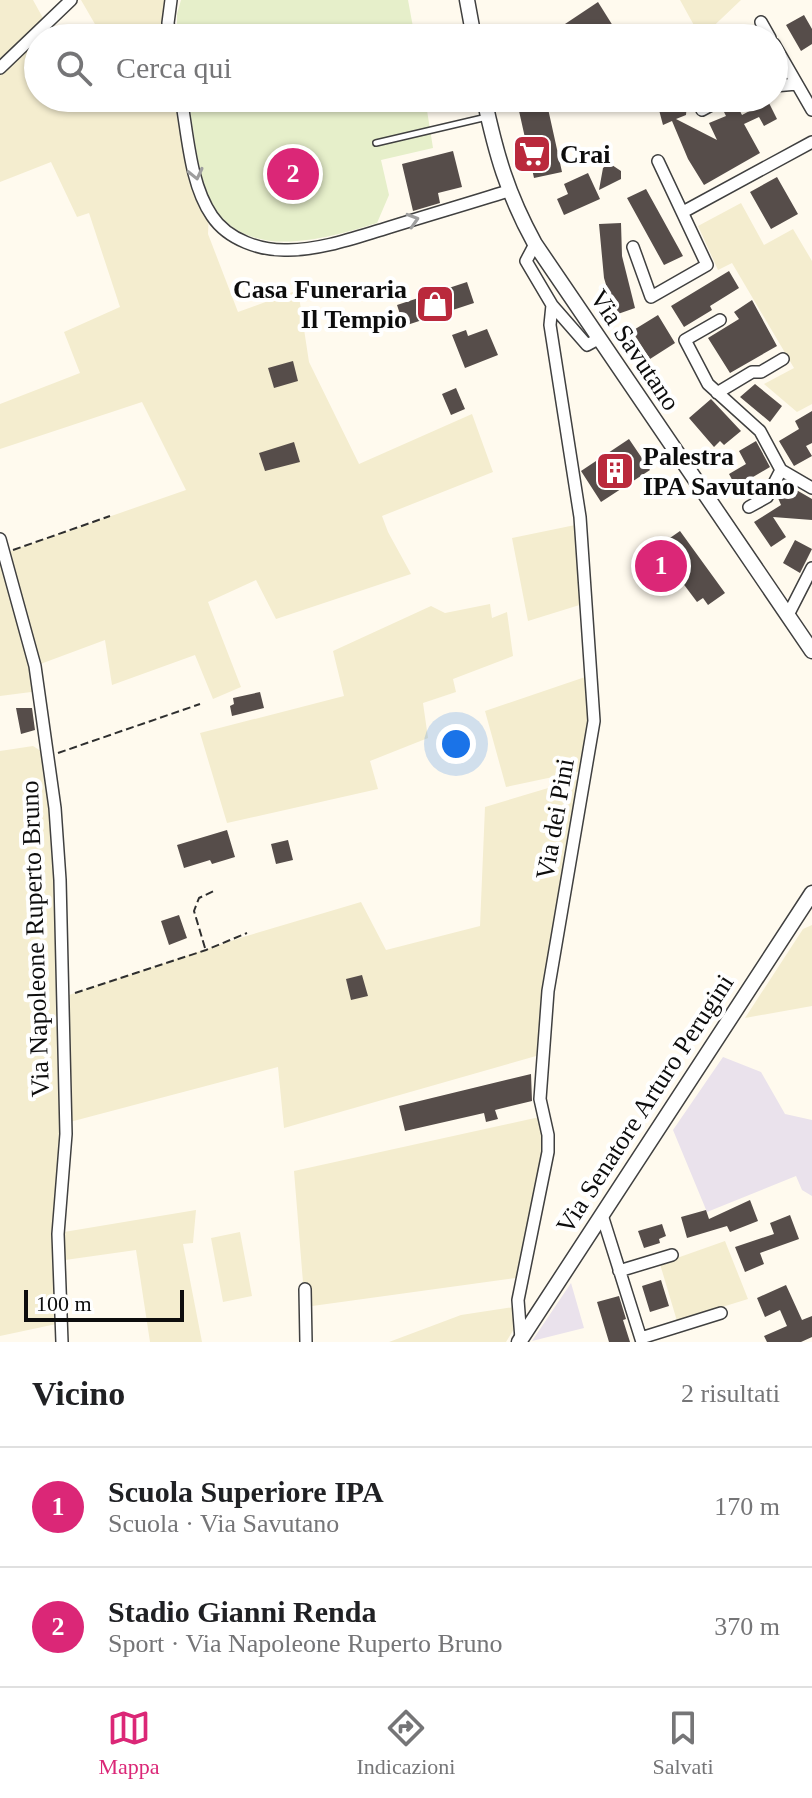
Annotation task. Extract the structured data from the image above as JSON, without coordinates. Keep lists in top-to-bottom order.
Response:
{
  "streets": {
    "street": [
      "Via Savutano",
      "Via dei Pini",
      "Via Napoleone Ruperto Bruno",
      "Via Senatore Arturo Perugini"
    ]
  },
  "crossings": [
    ["Via dei Pini", "Via Senatore Arturo Perugini"]
  ],
  "places": {
    "supermarket": ["Crai"],
    "shop": ["Casa Funeraria Il Tempio"],
    "building": ["Palestra IPA Savutano"]
  },
  "scale_bar": "100 m",
  "page": {
    "search": "Cerca qui",
    "pins": ["2", "1"],
    "scale": "100 m",
    "heading": ["Vicino", "2 risultati"],
    "list": [
      {
        "mark": "1",
        "name": "Scuola Superiore IPA",
        "note": "Scuola · Via Savutano",
        "value": "170 m"
      },
      {
        "mark": "2",
        "name": "Stadio Gianni Renda",
        "note": "Sport · Via Napoleone Ruperto Bruno",
        "value": "370 m"
      }
    ],
    "nav": ["Mappa", "Indicazioni", "Salvati"]
  }
}
